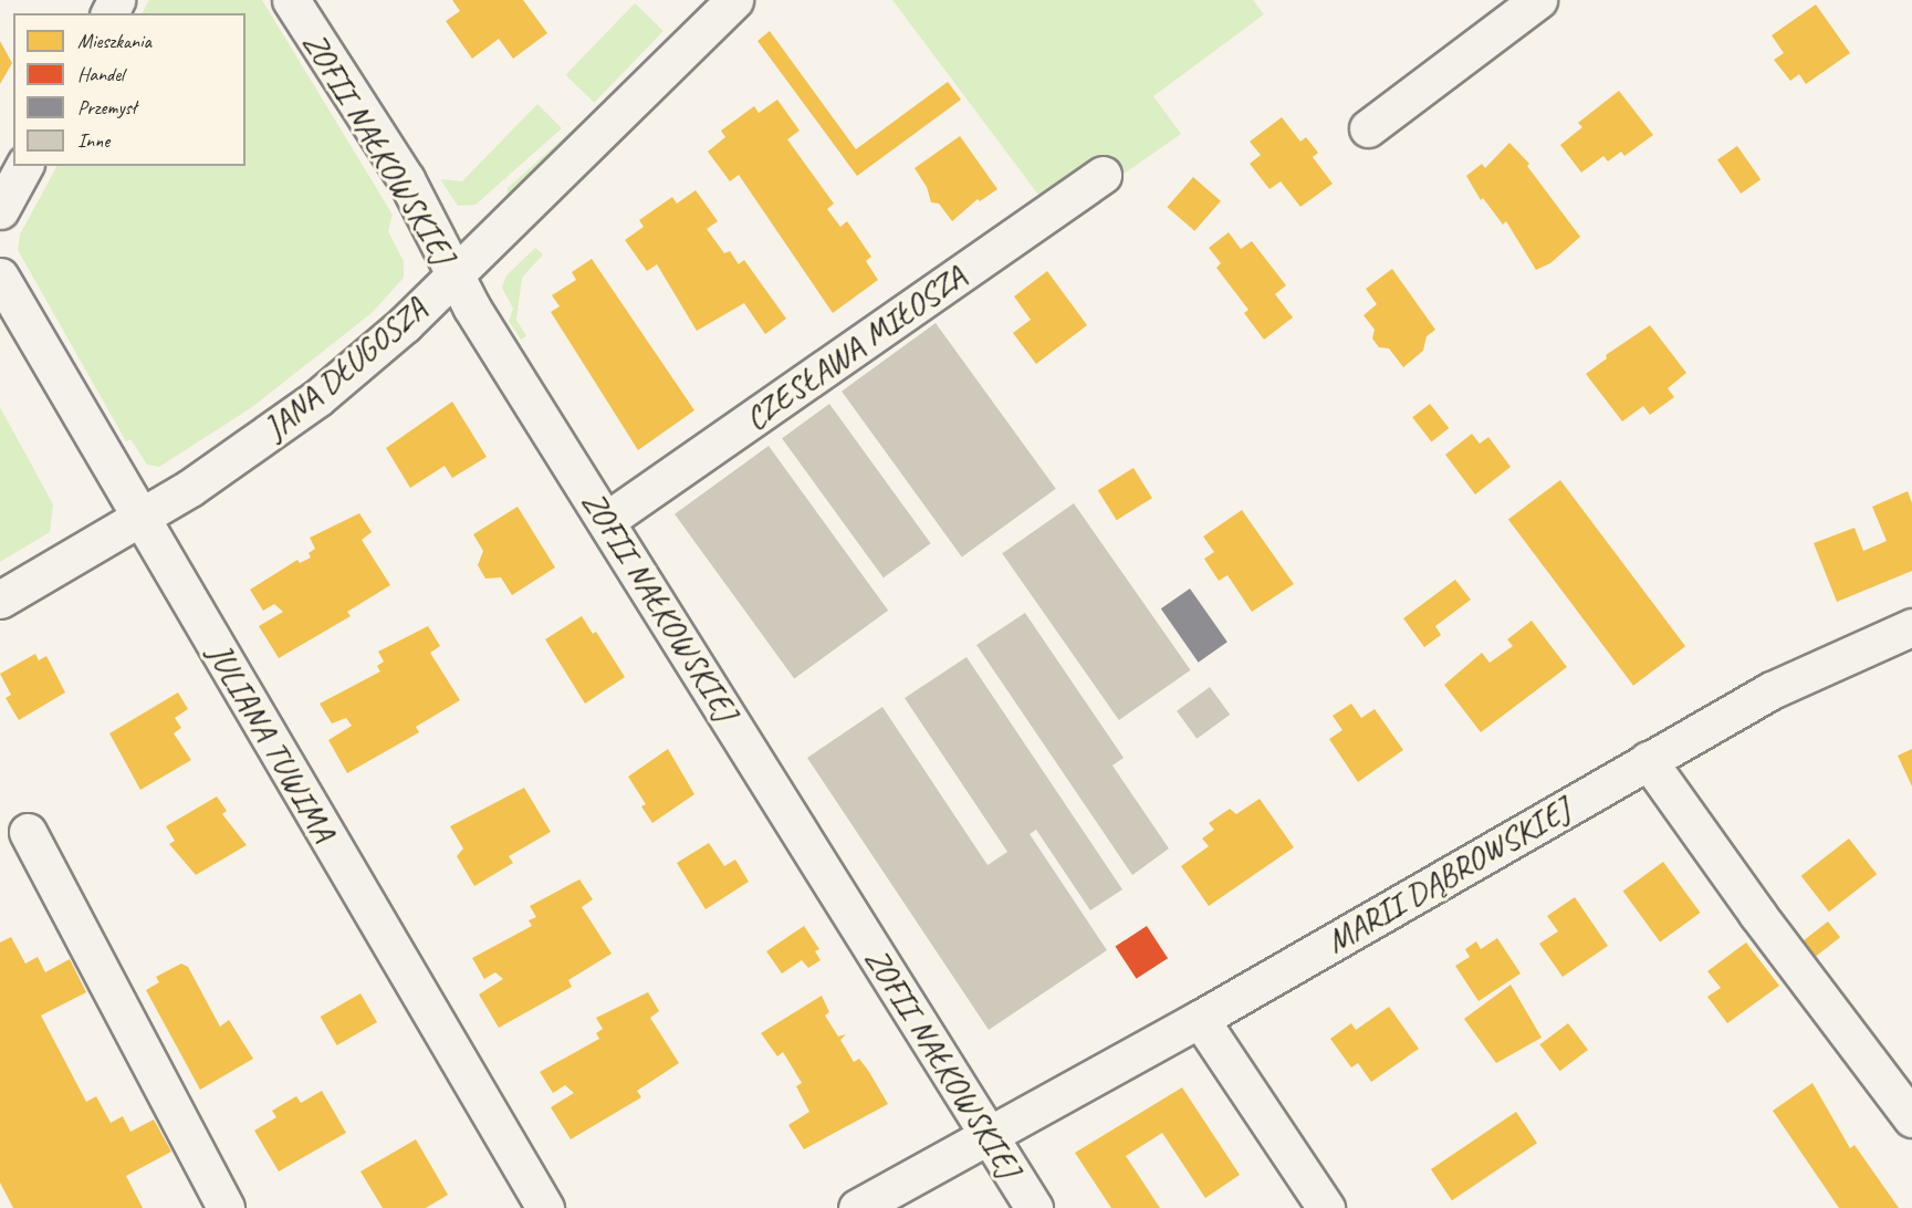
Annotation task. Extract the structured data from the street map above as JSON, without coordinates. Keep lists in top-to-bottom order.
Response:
{
  "streets": {
    "street": [
      "ZOFII NAŁKOWSKIEJ",
      "CZESŁAWA MIŁOSZA",
      "JANA DŁUGOSZA",
      "JULIANA TUWIMA",
      "MARII DĄBROWSKIEJ"
    ]
  },
  "crossings": [
    ["ZOFII NAŁKOWSKIEJ", "CZESŁAWA MIŁOSZA"],
    ["ZOFII NAŁKOWSKIEJ", "JANA DŁUGOSZA"],
    ["ZOFII NAŁKOWSKIEJ", "MARII DĄBROWSKIEJ"],
    ["JANA DŁUGOSZA", "JULIANA TUWIMA"]
  ],
  "legend": [
    "Mieszkania",
    "Handel",
    "Przemysł",
    "Inne"
  ]
}
